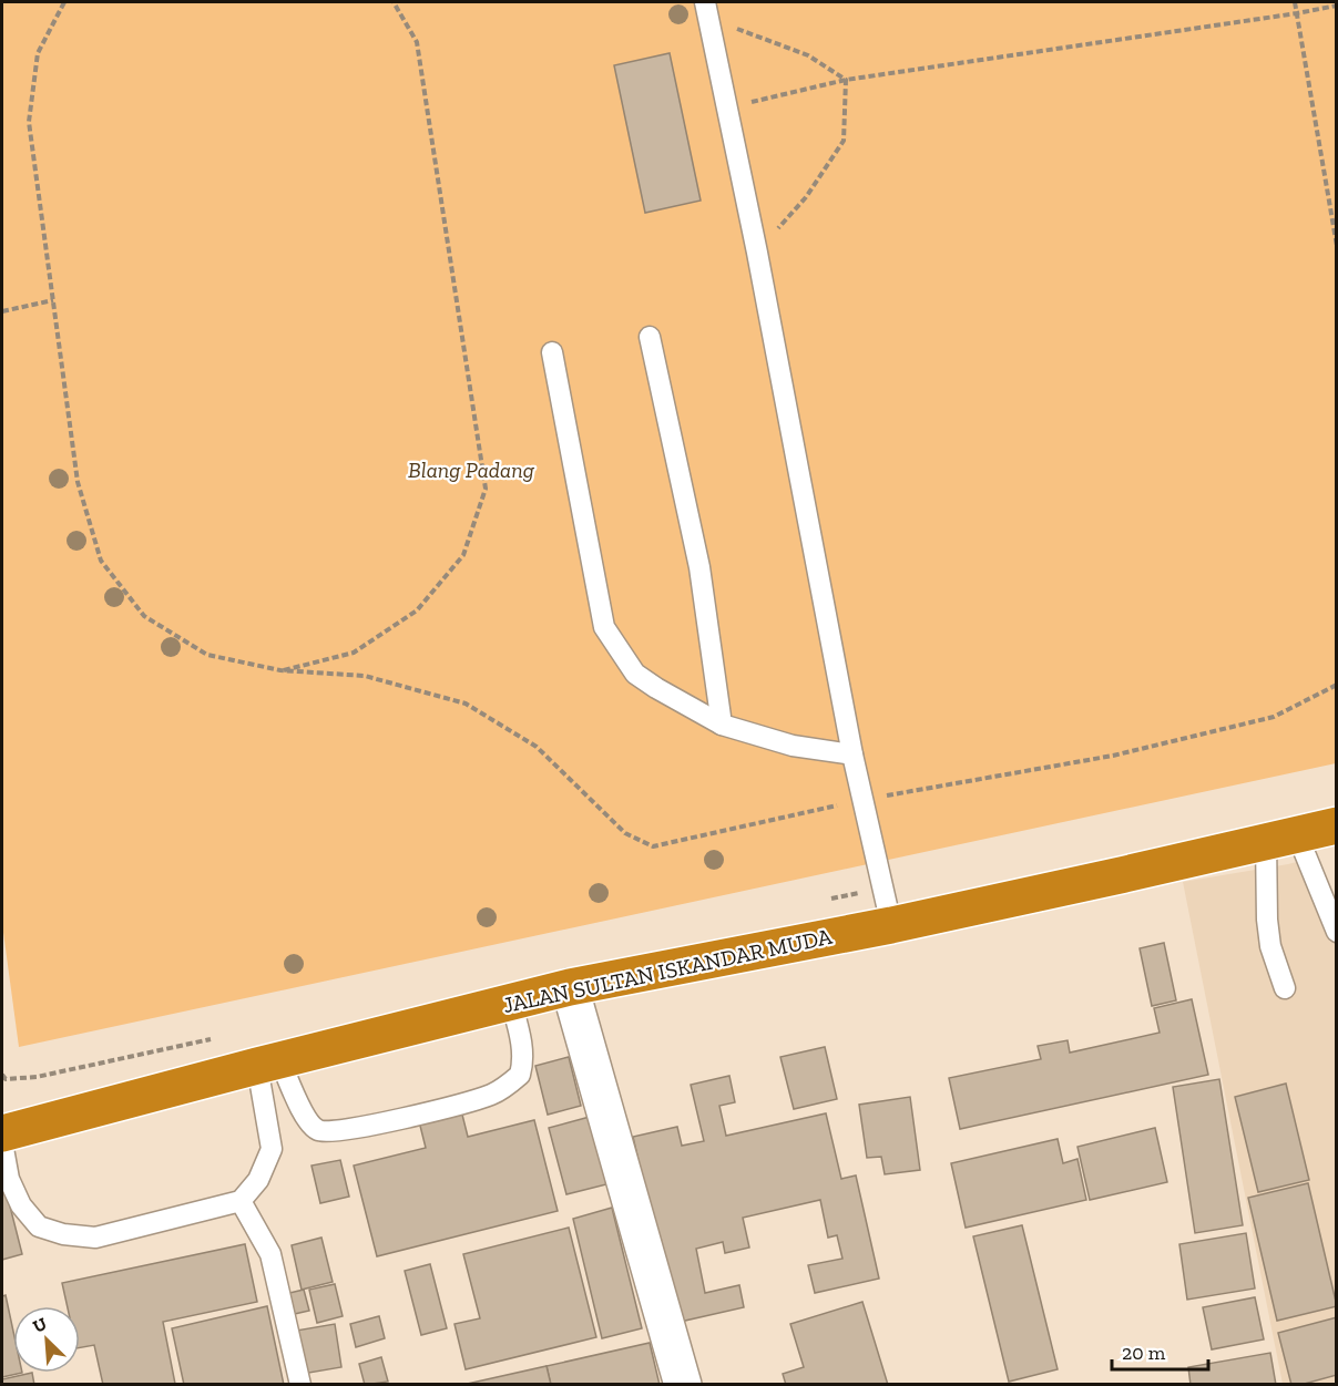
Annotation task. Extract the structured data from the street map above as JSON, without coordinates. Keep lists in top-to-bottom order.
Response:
{
  "streets": {
    "highway": ["JALAN SULTAN ISKANDAR MUDA"]
  },
  "parks": ["Blang Padang"],
  "scale_bar": "20 m",
  "north": "top left"
}
